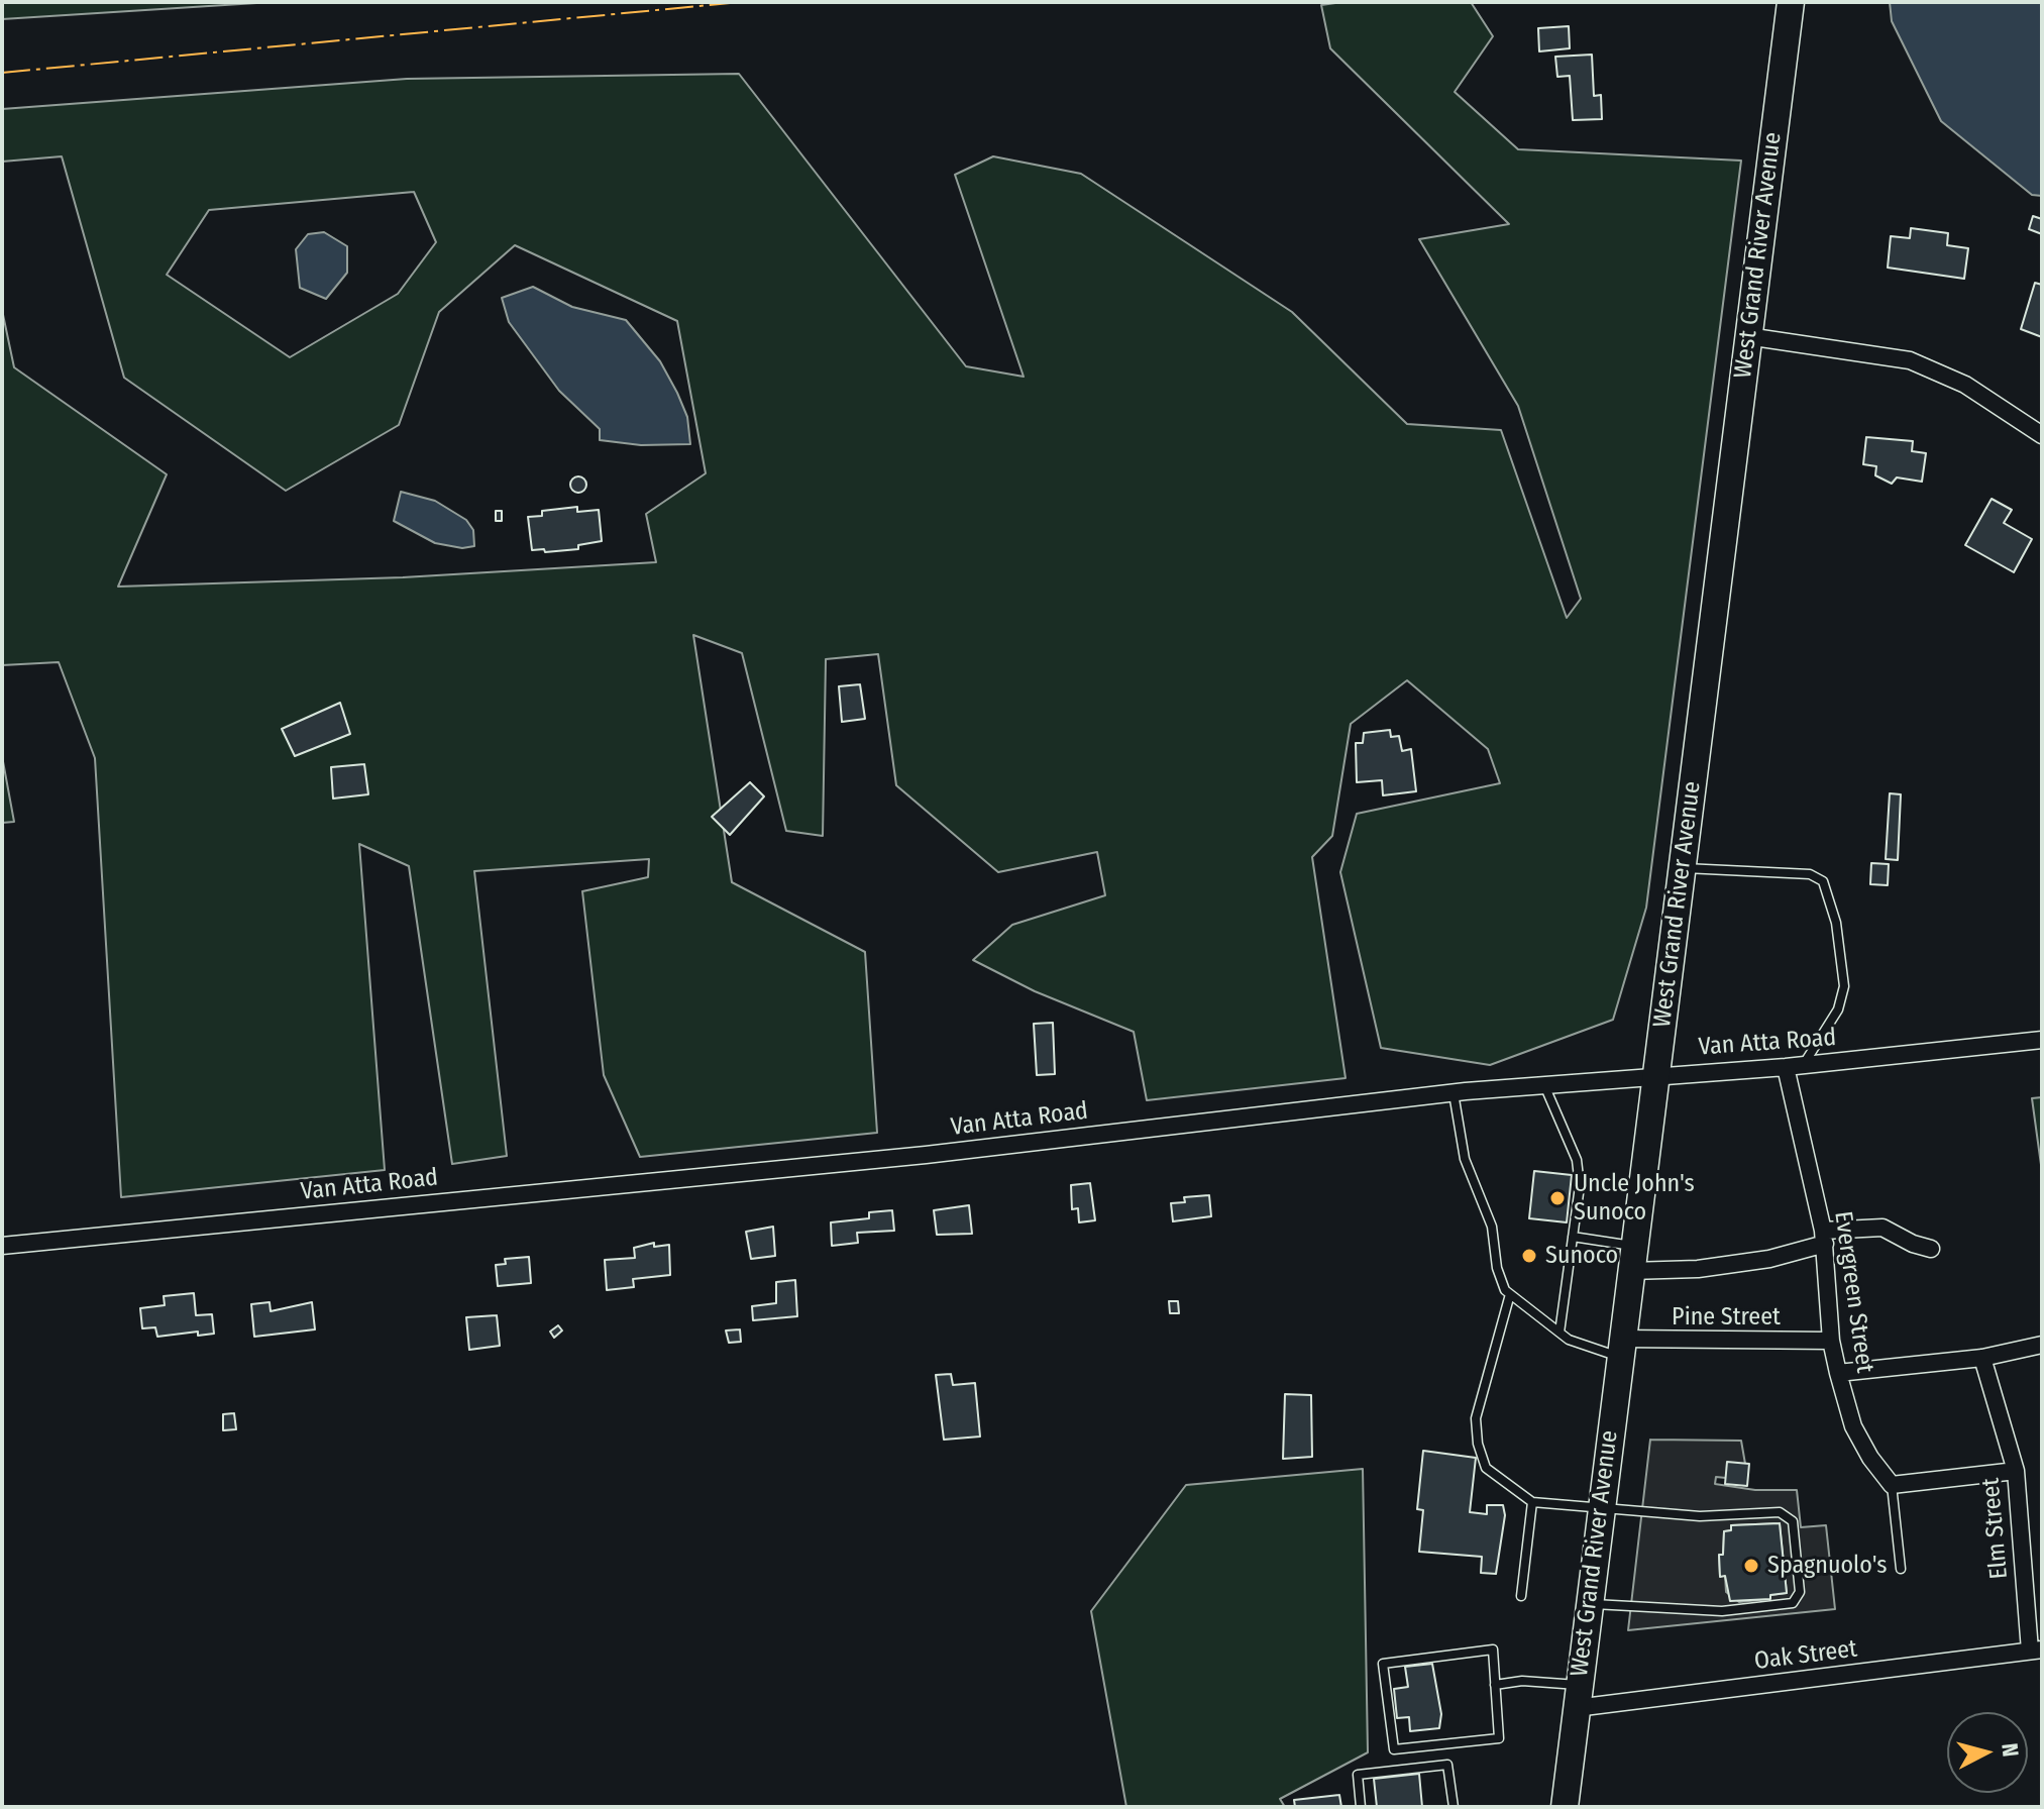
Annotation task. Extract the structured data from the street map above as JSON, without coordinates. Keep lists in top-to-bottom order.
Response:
{
  "streets": {
    "main road": ["West Grand River Avenue"],
    "street": [
      "Van Atta Road",
      "Evergreen Street",
      "Pine Street",
      "Elm Street",
      "Oak Street"
    ]
  },
  "crossings": [
    ["West Grand River Avenue", "Van Atta Road"],
    ["West Grand River Avenue", "Pine Street"],
    ["West Grand River Avenue", "Oak Street"],
    ["Van Atta Road", "Evergreen Street"],
    ["Evergreen Street", "Pine Street"],
    ["Elm Street", "Oak Street"]
  ],
  "places": ["Uncle John's Sunoco", "Sunoco", "Spagnuolo's"],
  "north": "right"
}
